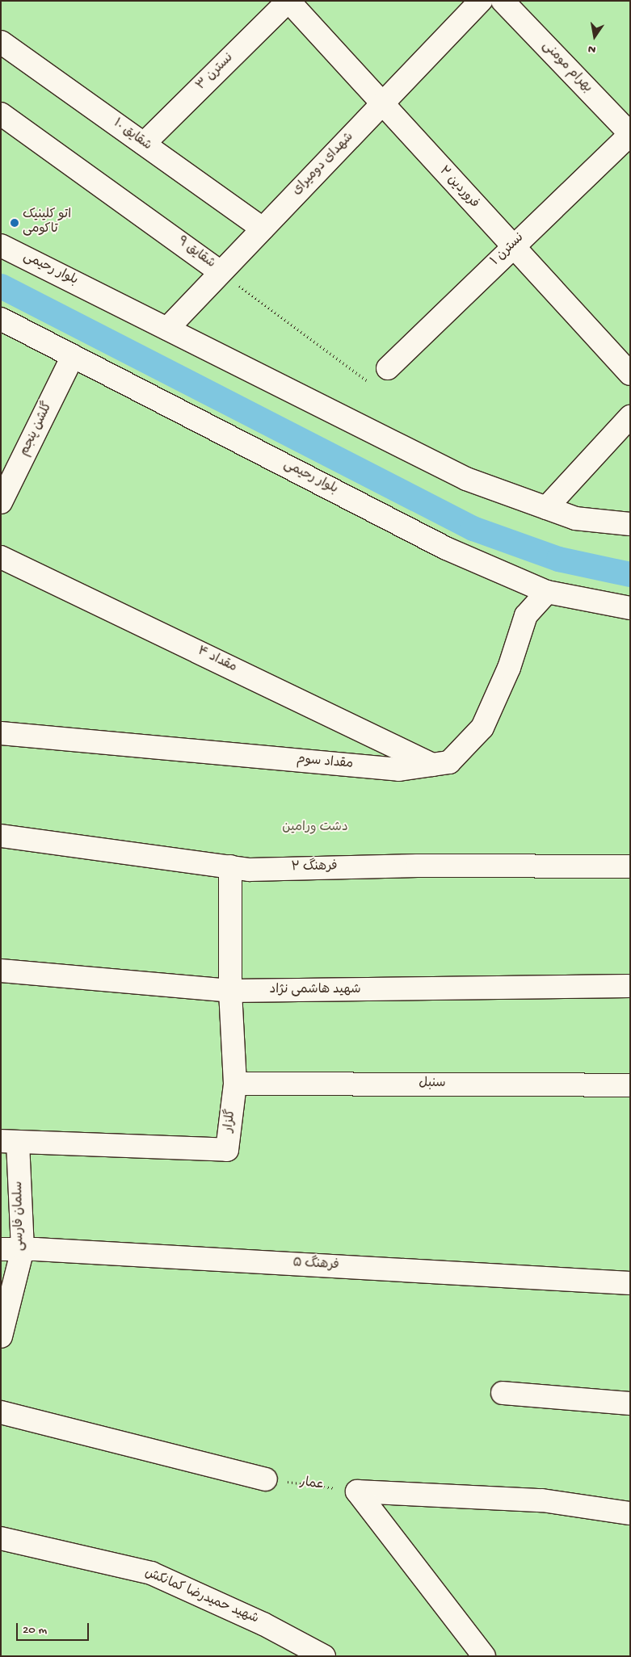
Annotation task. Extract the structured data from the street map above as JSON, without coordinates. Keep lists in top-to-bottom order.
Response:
{
  "streets": {
    "street": [
      "بهرام مومنی",
      "نسترن ۳",
      "شقایق ۱۰",
      "شهدای دومیرای",
      "فروردین ۲",
      "نسترن ۱",
      "شقایق ۹",
      "بلوار رحیمی",
      "گلشن پنجم",
      "مقداد ۴",
      "مقداد سوم",
      "فرهنگ ۲",
      "شهید هاشمی نژاد",
      "سنبل",
      "گلزار",
      "سلمان فارسی",
      "فرهنگ ۵",
      "شهید حمیدرضا کمانکش"
    ],
    "path": ["عمار"]
  },
  "crossings": [
    ["بهرام مومنی", "نسترن ۱"],
    ["نسترن ۳", "شقایق ۱۰"],
    ["نسترن ۳", "فروردین ۲"],
    ["شقایق ۱۰", "شهدای دومیرای"],
    ["شهدای دومیرای", "فروردین ۲"],
    ["شهدای دومیرای", "شقایق ۹"],
    ["شهدای دومیرای", "بلوار رحیمی"],
    ["فروردین ۲", "نسترن ۱"],
    ["نسترن ۱", "شقایق ۹"],
    ["بلوار رحیمی", "گلشن پنجم"],
    ["بلوار رحیمی", "مقداد سوم"],
    ["مقداد ۴", "مقداد سوم"],
    ["فرهنگ ۲", "گلزار"],
    ["شهید هاشمی نژاد", "گلزار"],
    ["سنبل", "گلزار"],
    ["گلزار", "سلمان فارسی"],
    ["سلمان فارسی", "فرهنگ ۵"]
  ],
  "parks": ["دشت ورامین"],
  "places": ["اتو کلینیک تاکومی"],
  "scale_bar": "20 m",
  "north": "bottom"
}
